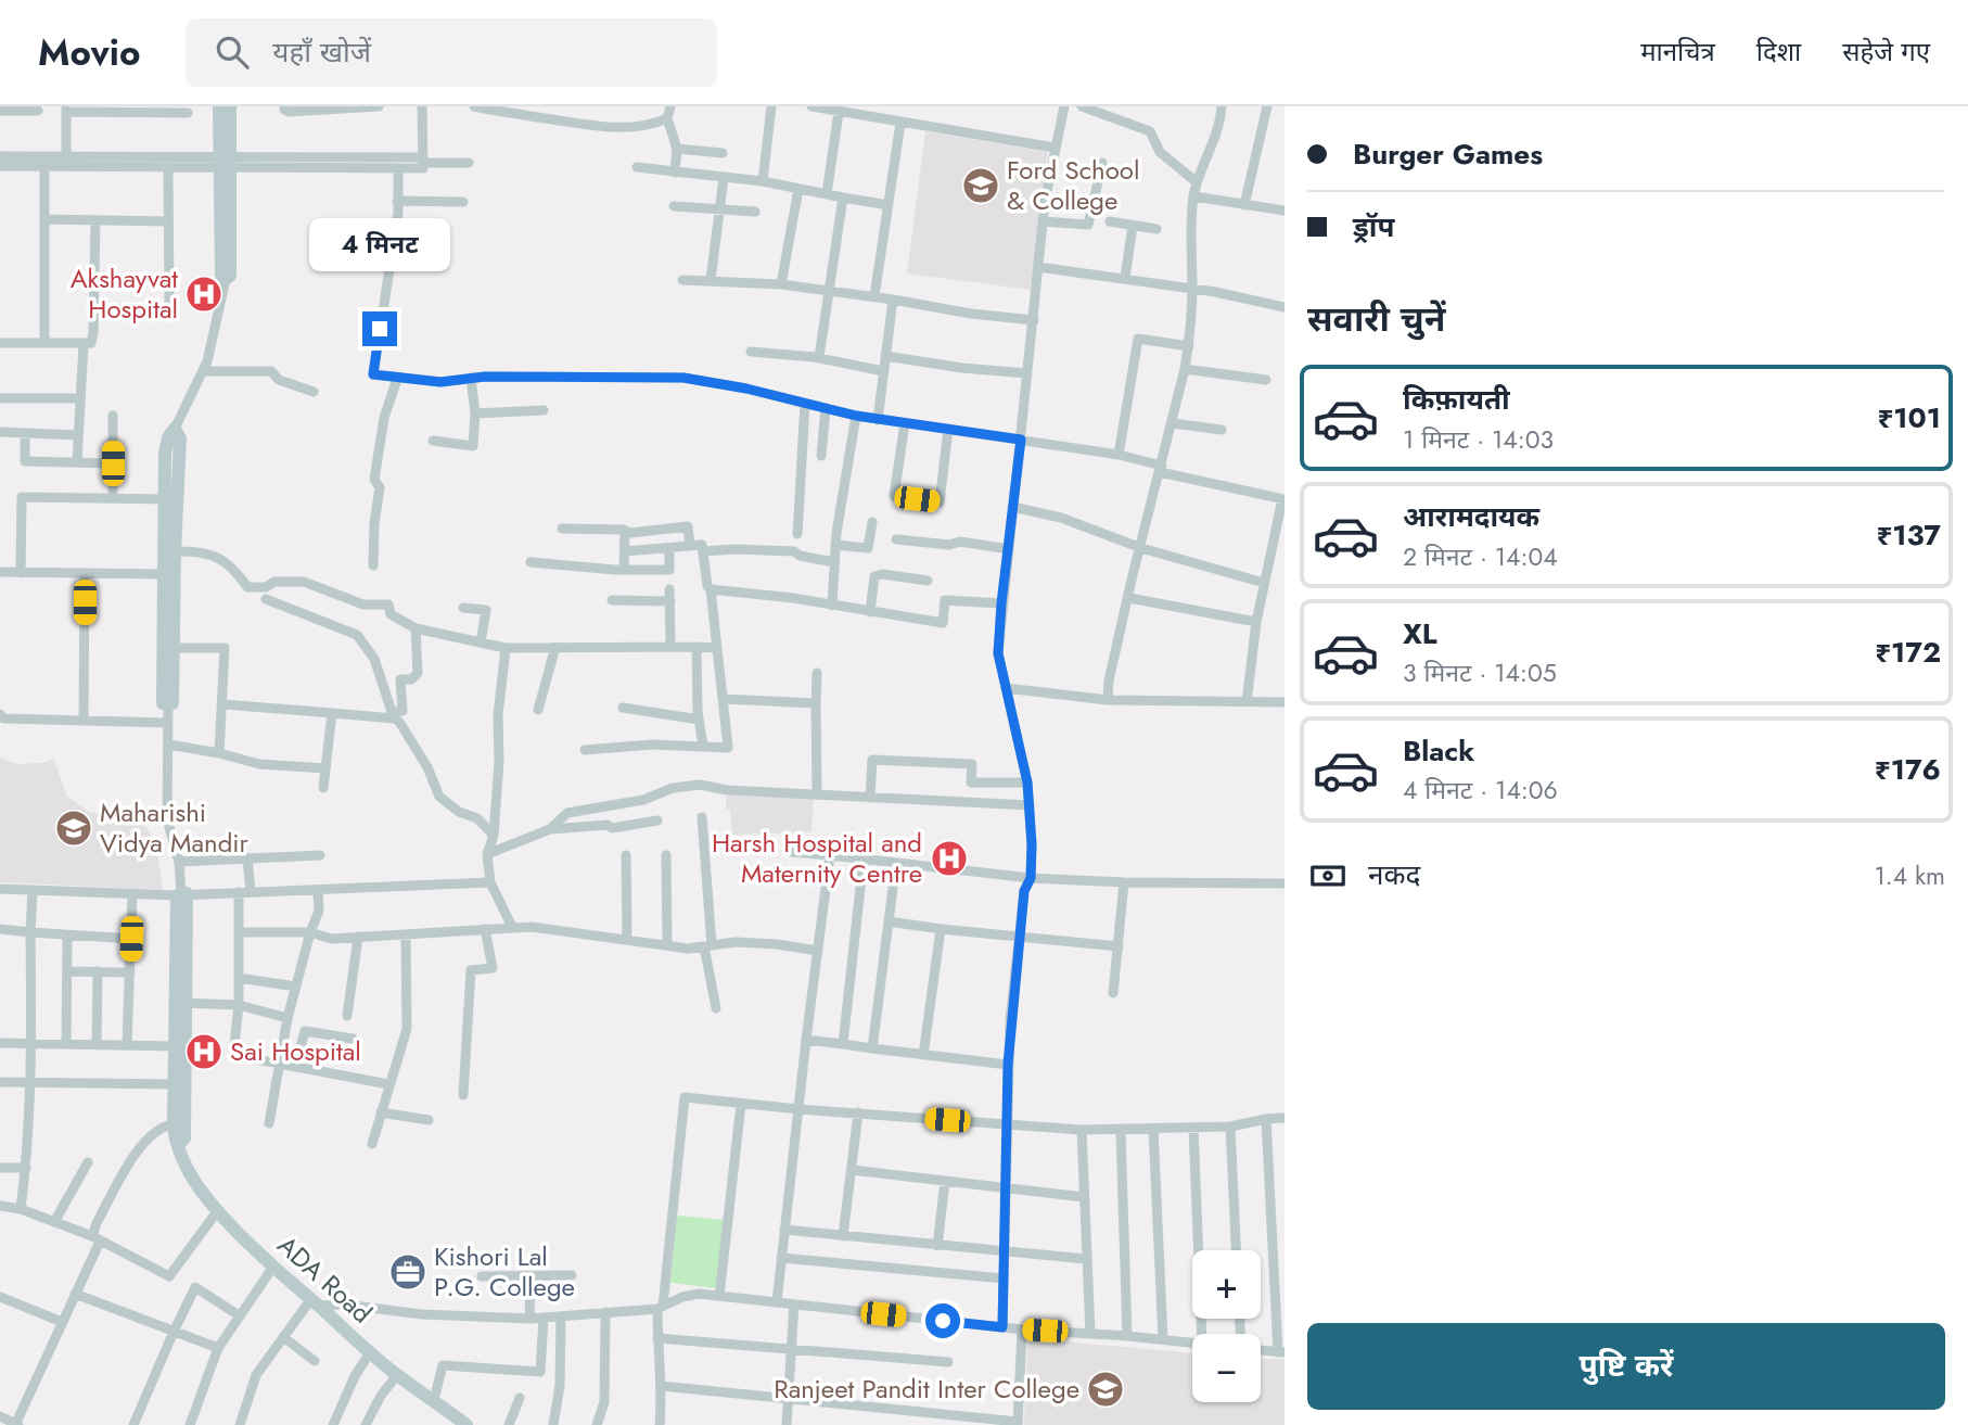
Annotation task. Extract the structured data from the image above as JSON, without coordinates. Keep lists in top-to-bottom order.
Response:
{
  "streets": {
    "street": ["ADA Road"]
  },
  "places": {
    "school or university": ["Ford School & College", "Maharishi Vidya Mandir", "Ranjeet Pandit Inter College"],
    "hospital": ["Akshayvat Hospital", "Harsh Hospital and Maternity Centre", "Sai Hospital"],
    "office": ["Kishori Lal P.G. College"]
  },
  "page": {
    "header": "Movio",
    "search": "यहाँ खोजें",
    "nav": ["मानचित्र", "दिशा", "सहेजे गए"],
    "banner": ["Burger Games", "ड्रॉप"],
    "bubble": "4 मिनट",
    "heading": "सवारी चुनें",
    "list": [
      {
        "name": "किफ़ायती",
        "note": "1 मिनट · 14:03",
        "value": "₹101"
      },
      {
        "name": "आरामदायक",
        "note": "2 मिनट · 14:04",
        "value": "₹137"
      },
      {
        "name": "XL",
        "note": "3 मिनट · 14:05",
        "value": "₹172"
      },
      {
        "name": "Black",
        "note": "4 मिनट · 14:06",
        "value": "₹176"
      }
    ],
    "pay": ["नकद", "1.4 km"],
    "map_buttons": ["+", "−"],
    "buttons": "पुष्टि करें"
  }
}
